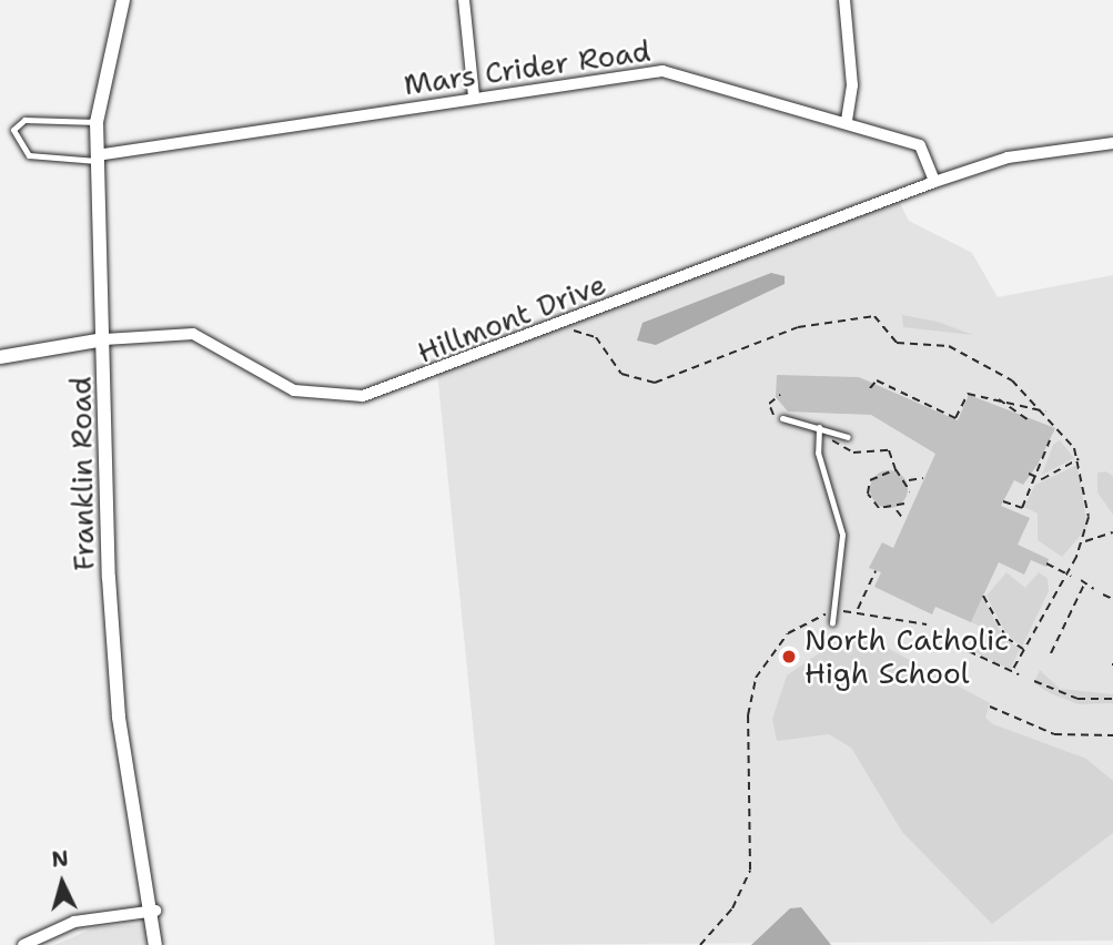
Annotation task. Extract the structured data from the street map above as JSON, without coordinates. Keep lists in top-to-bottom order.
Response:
{
  "streets": {
    "street": ["Mars Crider Road", "Hillmont Drive", "Franklin Road"]
  },
  "crossings": [
    ["Mars Crider Road", "Hillmont Drive"],
    ["Mars Crider Road", "Franklin Road"],
    ["Hillmont Drive", "Franklin Road"]
  ],
  "places": ["North Catholic High School"],
  "north": "top"
}
